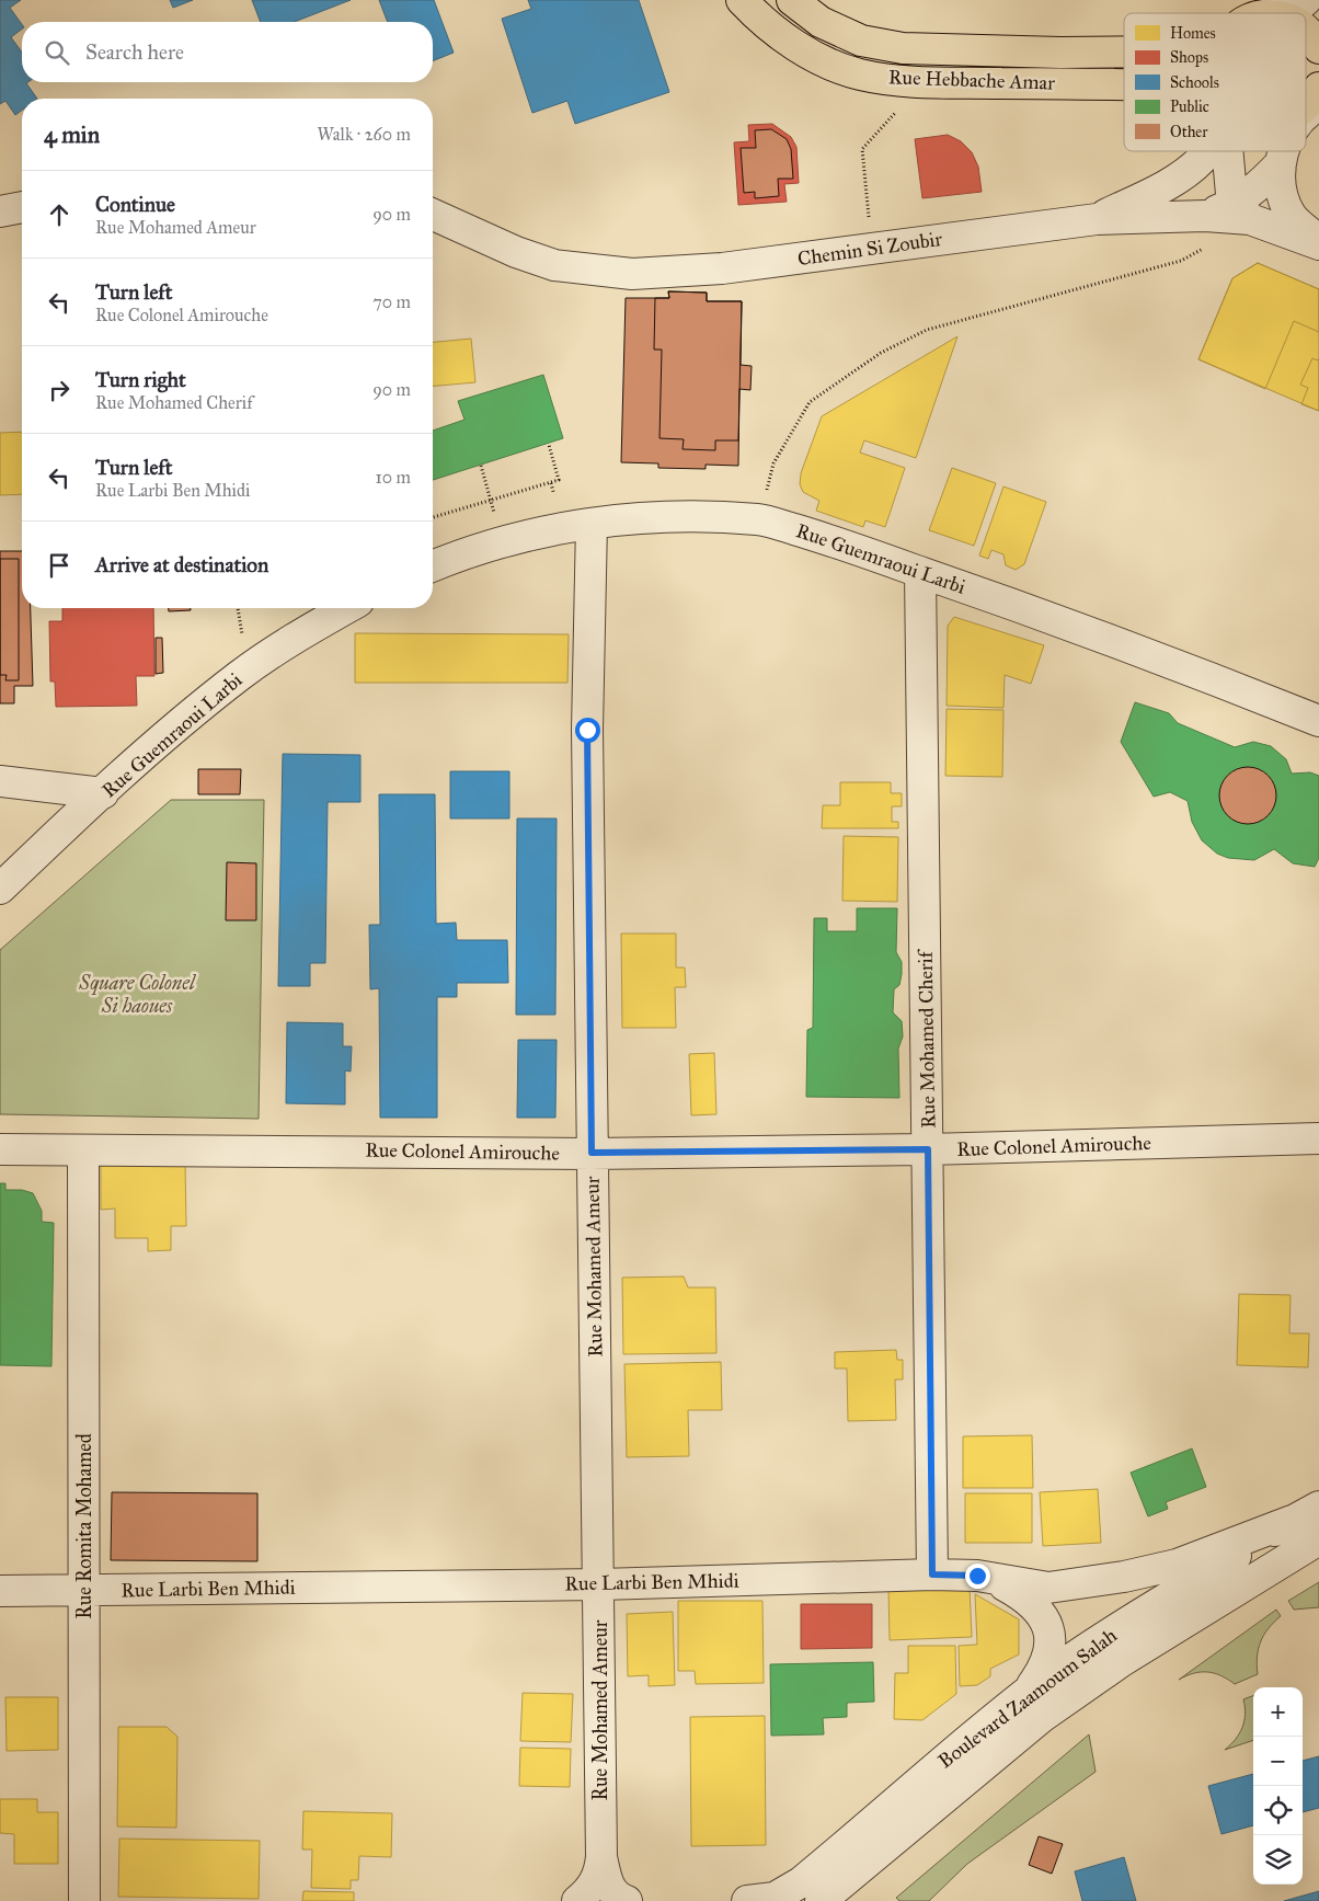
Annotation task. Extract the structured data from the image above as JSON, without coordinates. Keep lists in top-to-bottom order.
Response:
{
  "streets": {
    "main road": ["Rue Hebbache Amar"],
    "street": [
      "Chemin Si Zoubir",
      "Rue Guemraoui Larbi",
      "Rue Mohamed Cherif",
      "Rue Colonel Amirouche",
      "Rue Mohamed Ameur",
      "Rue Romita Mohamed",
      "Rue Larbi Ben Mhidi",
      "Boulevard Zaamoum Salah"
    ]
  },
  "crossings": [
    ["Rue Guemraoui Larbi", "Rue Mohamed Cherif"],
    ["Rue Guemraoui Larbi", "Rue Mohamed Ameur"],
    ["Rue Mohamed Cherif", "Rue Colonel Amirouche"],
    ["Rue Mohamed Cherif", "Rue Larbi Ben Mhidi"],
    ["Rue Colonel Amirouche", "Rue Mohamed Ameur"],
    ["Rue Colonel Amirouche", "Rue Romita Mohamed"],
    ["Rue Mohamed Ameur", "Rue Larbi Ben Mhidi"],
    ["Rue Romita Mohamed", "Rue Larbi Ben Mhidi"],
    ["Rue Larbi Ben Mhidi", "Boulevard Zaamoum Salah"]
  ],
  "parks": ["Square Colonel Si haoues"],
  "legend": [
    "Homes",
    "Shops",
    "Schools",
    "Public",
    "Other"
  ],
  "page": {
    "search": "Search here",
    "heading": ["4 min", "Walk · 260 m"],
    "list": [
      ["Continue", "Rue Mohamed Ameur", "90 m"],
      ["Turn left", "Rue Colonel Amirouche", "70 m"],
      ["Turn right", "Rue Mohamed Cherif", "90 m"],
      ["Turn left", "Rue Larbi Ben Mhidi", "10 m"],
      "Arrive at destination"
    ],
    "map_buttons": ["+", "−"]
  }
}
